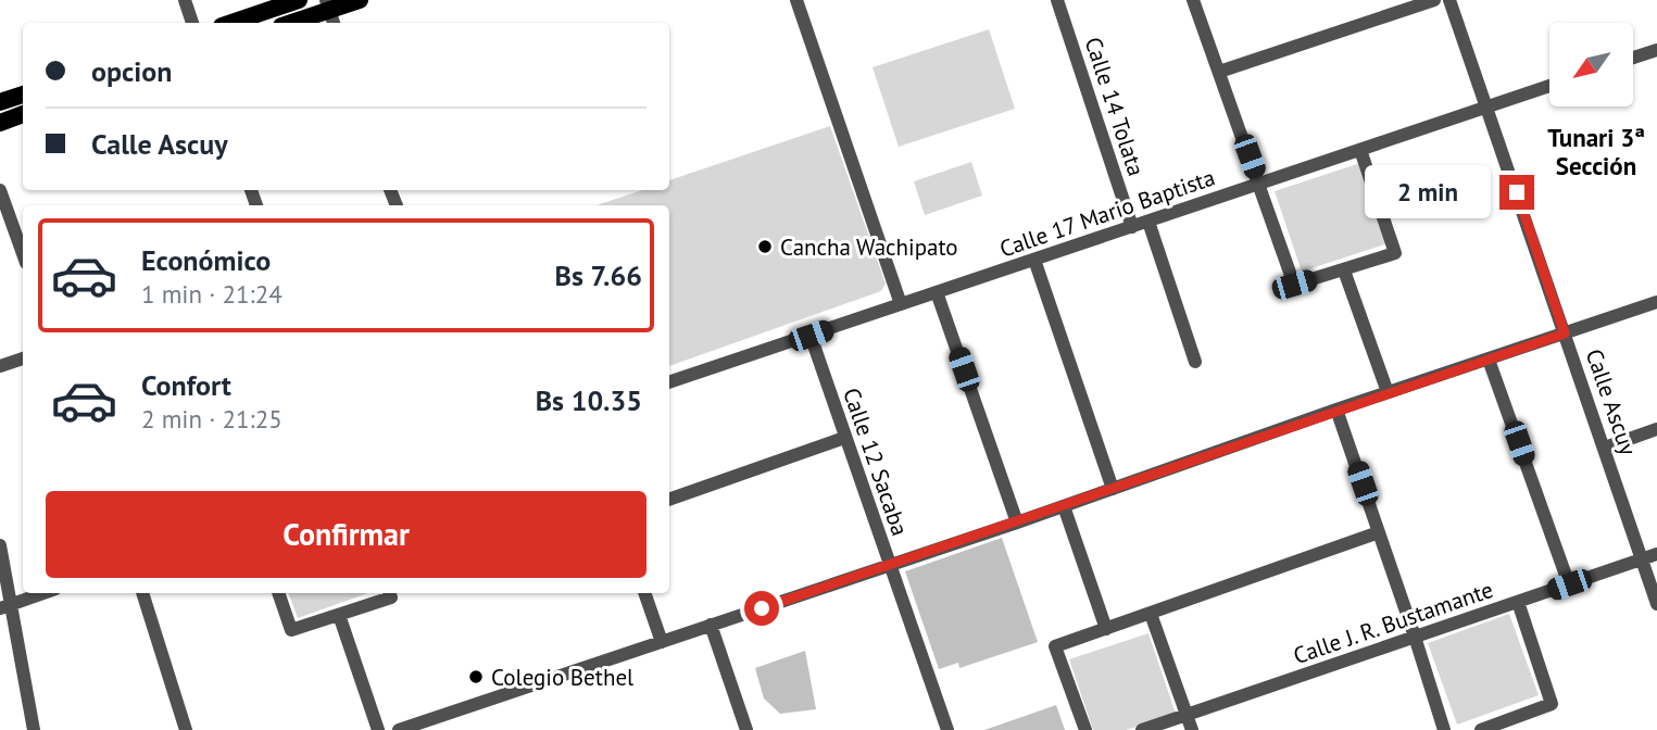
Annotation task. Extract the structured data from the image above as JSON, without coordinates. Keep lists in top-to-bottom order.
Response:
{
  "streets": {
    "street": [
      "Calle 14 Tolata",
      "Calle 17 Mario Baptista",
      "Calle Ascuy",
      "Calle 12 Sacaba",
      "Calle J. R. Bustamante"
    ]
  },
  "crossings": [
    ["Calle 14 Tolata", "Calle 17 Mario Baptista"],
    ["Calle 17 Mario Baptista", "Calle Ascuy"],
    ["Calle 17 Mario Baptista", "Calle 12 Sacaba"],
    ["Calle Ascuy", "Calle J. R. Bustamante"]
  ],
  "districts": ["Tunari 3ª Sección"],
  "places": ["Cancha Wachipato", "Colegio Bethel"],
  "north": "bottom left",
  "page": {
    "banner": ["opcion", "Calle Ascuy"],
    "bubble": "2 min",
    "list": [
      {
        "name": "Económico",
        "note": "1 min · 21:24",
        "value": "Bs 7.66"
      },
      {
        "name": "Confort",
        "note": "2 min · 21:25",
        "value": "Bs 10.35"
      }
    ],
    "buttons": "Confirmar"
  }
}
